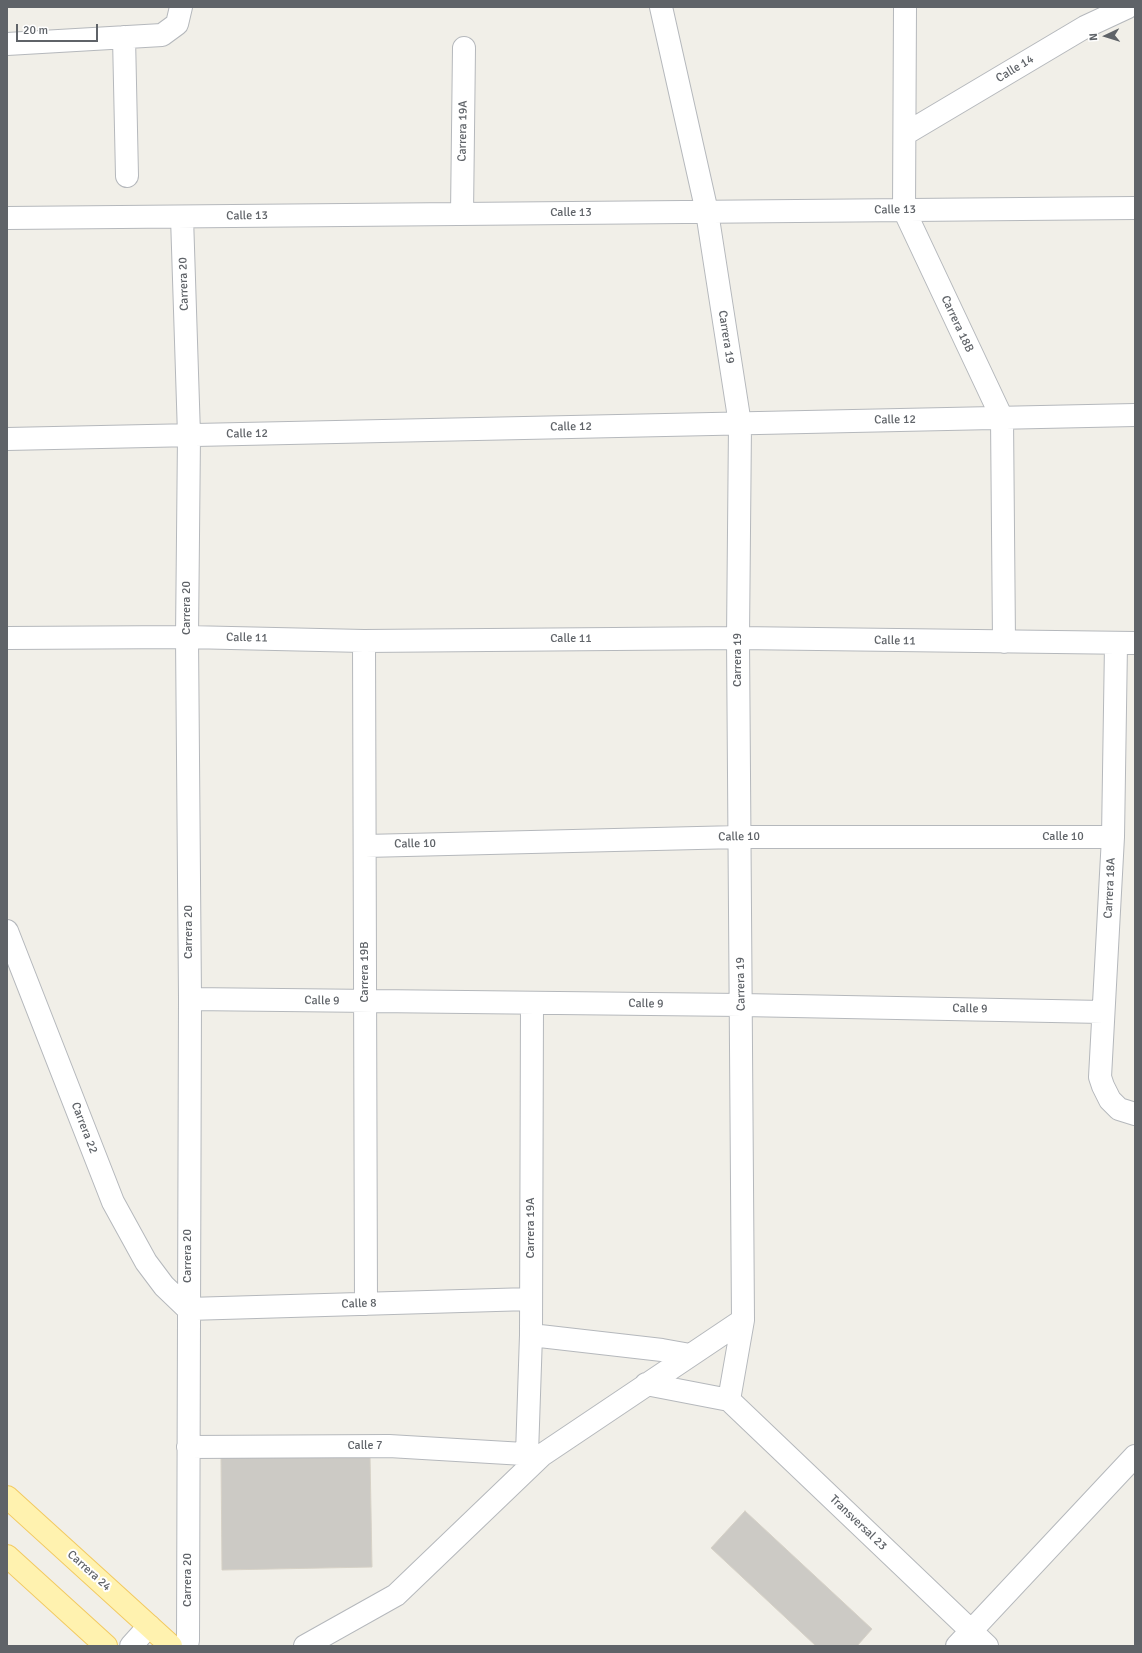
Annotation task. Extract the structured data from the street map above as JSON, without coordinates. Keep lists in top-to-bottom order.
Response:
{
  "streets": {
    "main road": ["Carrera 24"],
    "street": [
      "Calle 14",
      "Carrera 19A",
      "Calle 13",
      "Carrera 20",
      "Carrera 18B",
      "Carrera 19",
      "Calle 12",
      "Calle 11",
      "Calle 10",
      "Carrera 18A",
      "Carrera 19B",
      "Calle 9",
      "Carrera 22",
      "Calle 8",
      "Calle 7",
      "Transversal 23"
    ]
  },
  "crossings": [
    ["Calle 14", "Carrera 18B"],
    ["Carrera 19A", "Calle 13"],
    ["Carrera 19A", "Calle 9"],
    ["Carrera 19A", "Calle 8"],
    ["Carrera 19A", "Calle 7"],
    ["Calle 13", "Carrera 20"],
    ["Calle 13", "Carrera 18B"],
    ["Calle 13", "Carrera 19"],
    ["Carrera 20", "Calle 12"],
    ["Carrera 20", "Calle 11"],
    ["Carrera 20", "Calle 9"],
    ["Carrera 20", "Carrera 22"],
    ["Carrera 20", "Calle 8"],
    ["Carrera 20", "Calle 7"],
    ["Carrera 20", "Carrera 24"],
    ["Carrera 18B", "Calle 12"],
    ["Carrera 18B", "Calle 11"],
    ["Carrera 19", "Calle 12"],
    ["Carrera 19", "Calle 11"],
    ["Carrera 19", "Calle 10"],
    ["Carrera 19", "Calle 9"],
    ["Calle 11", "Carrera 18A"],
    ["Calle 11", "Carrera 19B"],
    ["Calle 10", "Carrera 18A"],
    ["Calle 10", "Carrera 19B"],
    ["Carrera 18A", "Calle 9"],
    ["Carrera 19B", "Calle 9"],
    ["Carrera 19B", "Calle 8"],
    ["Carrera 22", "Calle 8"]
  ],
  "scale_bar": "20 m",
  "north": "left"
}
